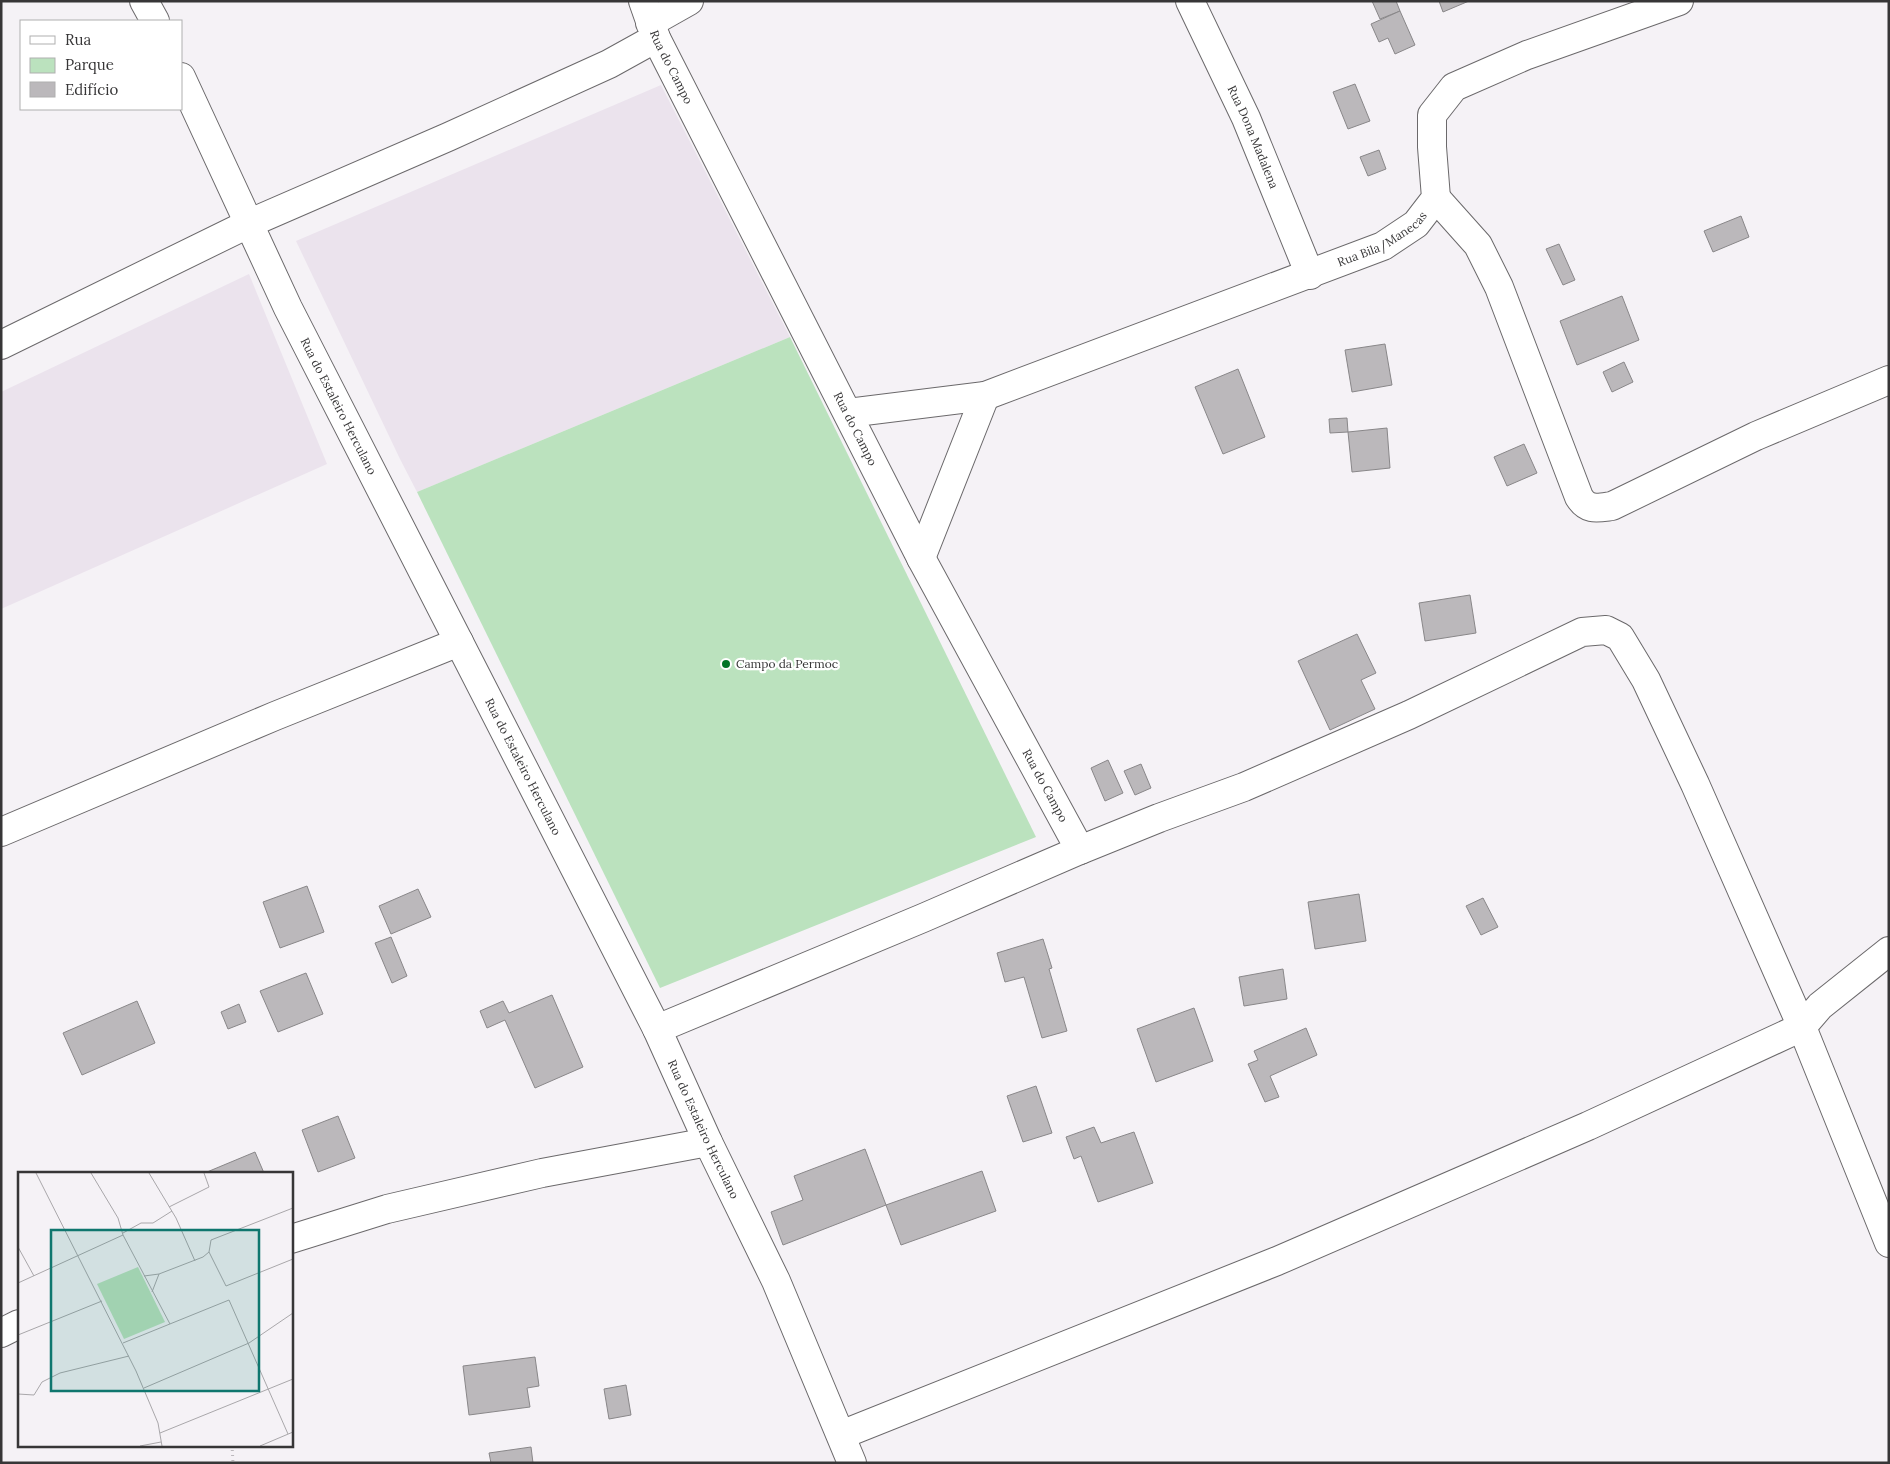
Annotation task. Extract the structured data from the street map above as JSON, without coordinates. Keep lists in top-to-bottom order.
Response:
{
  "streets": {
    "street": [
      "Rua do Campo",
      "Rua Dona Madalena",
      "Rua Bila/Manecas",
      "Rua do Estaleiro Herculano"
    ]
  },
  "crossings": [
    ["Rua do Campo", "Rua Bila/Manecas"],
    ["Rua Dona Madalena", "Rua Bila/Manecas"]
  ],
  "places": ["Campo da Permoc"],
  "legend": ["Rua", "Parque", "Edifício"]
}
